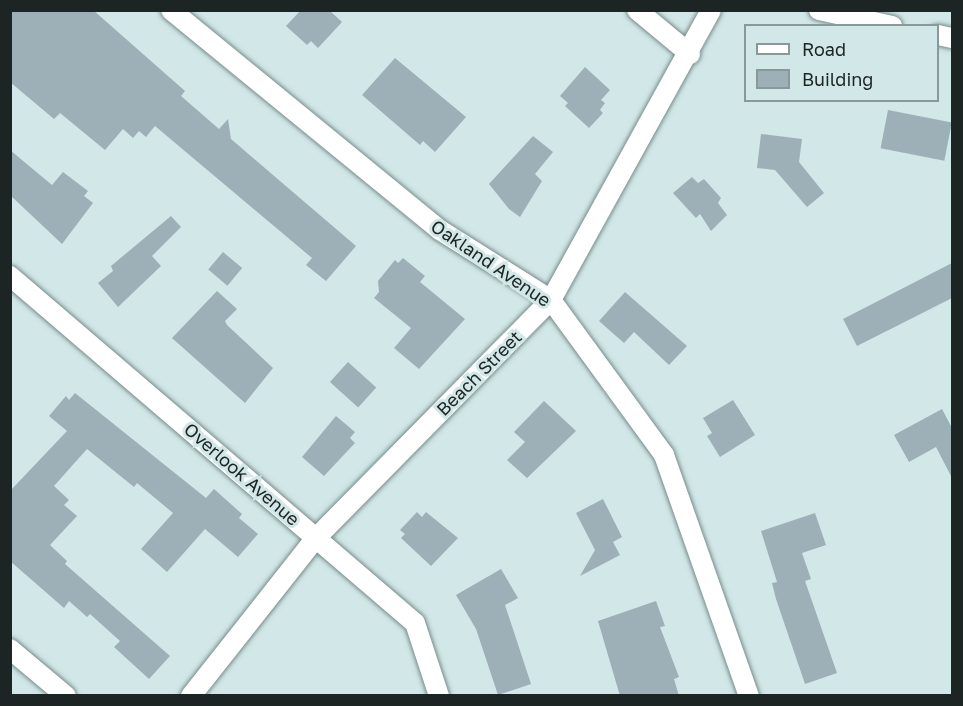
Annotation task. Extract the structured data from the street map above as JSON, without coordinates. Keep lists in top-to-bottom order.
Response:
{
  "streets": {
    "street": ["Oakland Avenue", "Beach Street", "Overlook Avenue"]
  },
  "crossings": [
    ["Oakland Avenue", "Beach Street"],
    ["Beach Street", "Overlook Avenue"]
  ],
  "legend": ["Road", "Building"]
}
